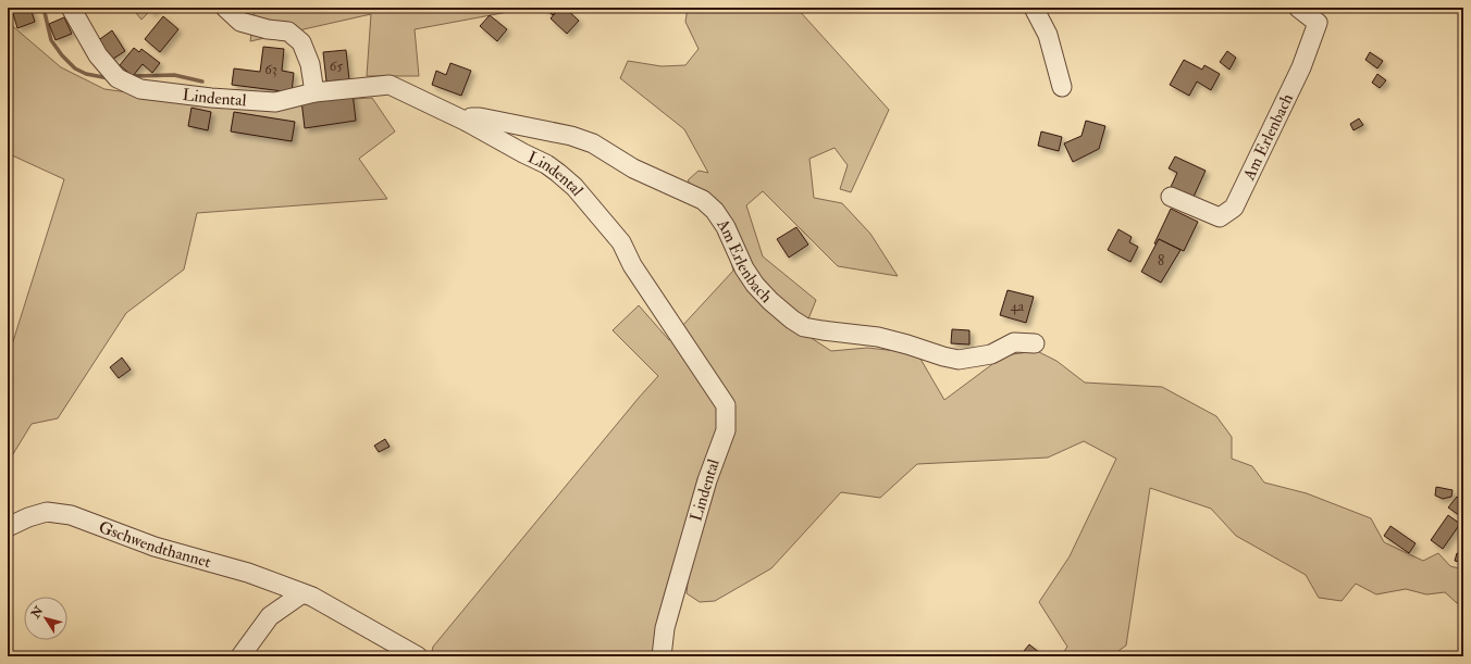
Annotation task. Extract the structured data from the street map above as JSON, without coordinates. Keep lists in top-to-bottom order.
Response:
{
  "streets": {
    "street": ["Lindental", "Am Erlenbach", "Gschwendthannet"]
  },
  "crossings": [
    ["Lindental", "Am Erlenbach"]
  ],
  "house_numbers": [
    "65",
    "63",
    "8",
    "4a"
  ],
  "north": "top left"
}
